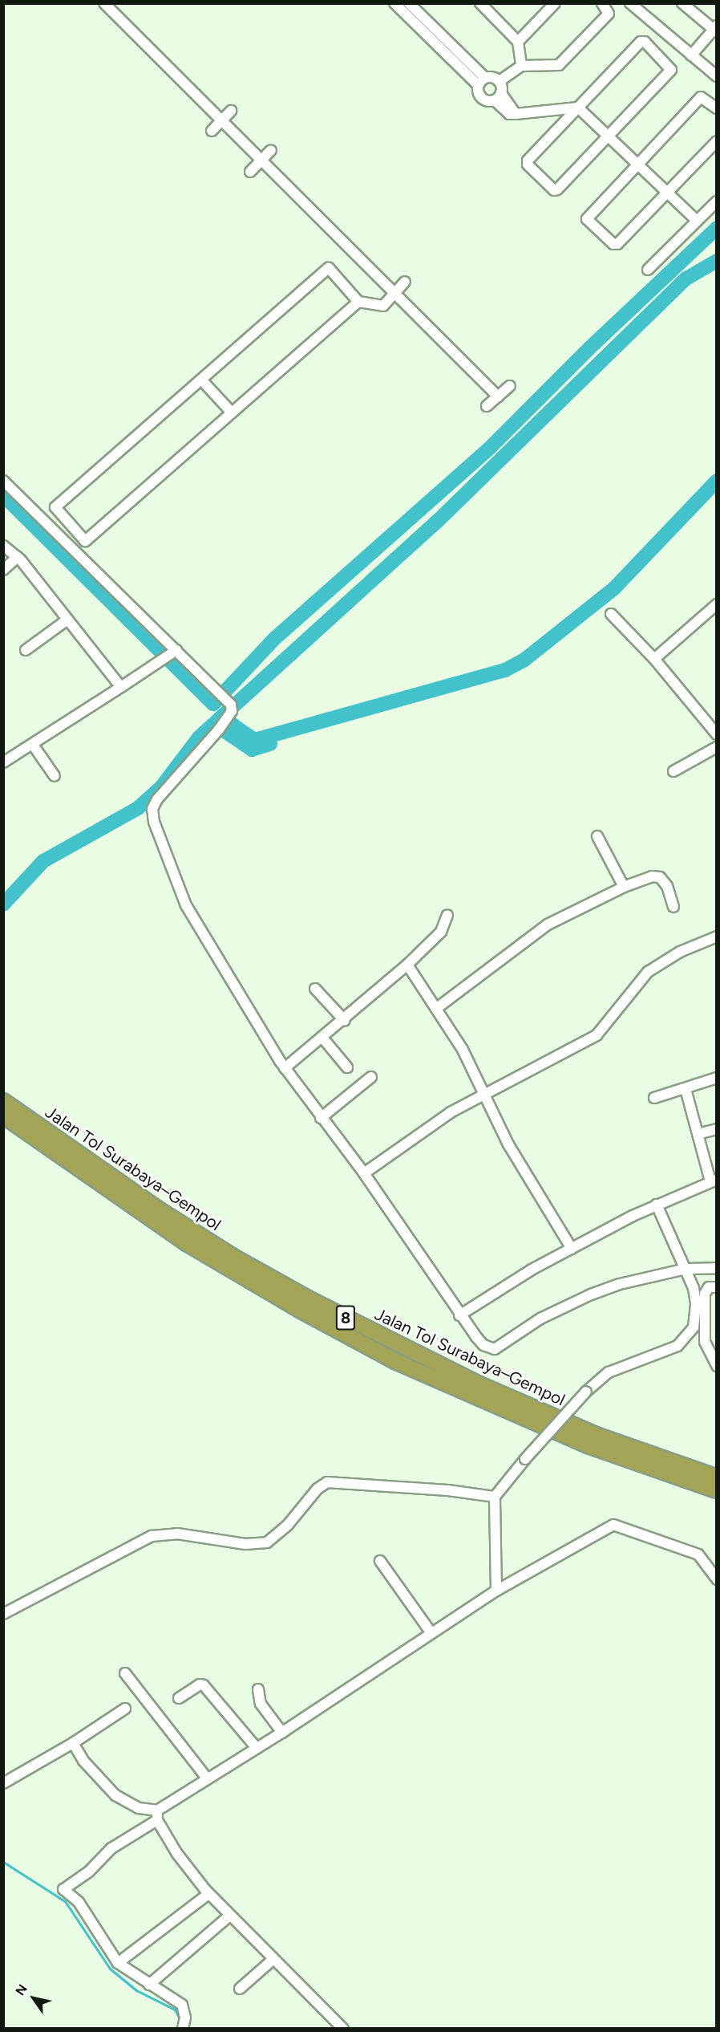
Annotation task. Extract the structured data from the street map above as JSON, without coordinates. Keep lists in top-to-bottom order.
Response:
{
  "streets": {
    "highway": ["Jalan Tol Surabaya–Gempol", "8"]
  },
  "north": "top left"
}
